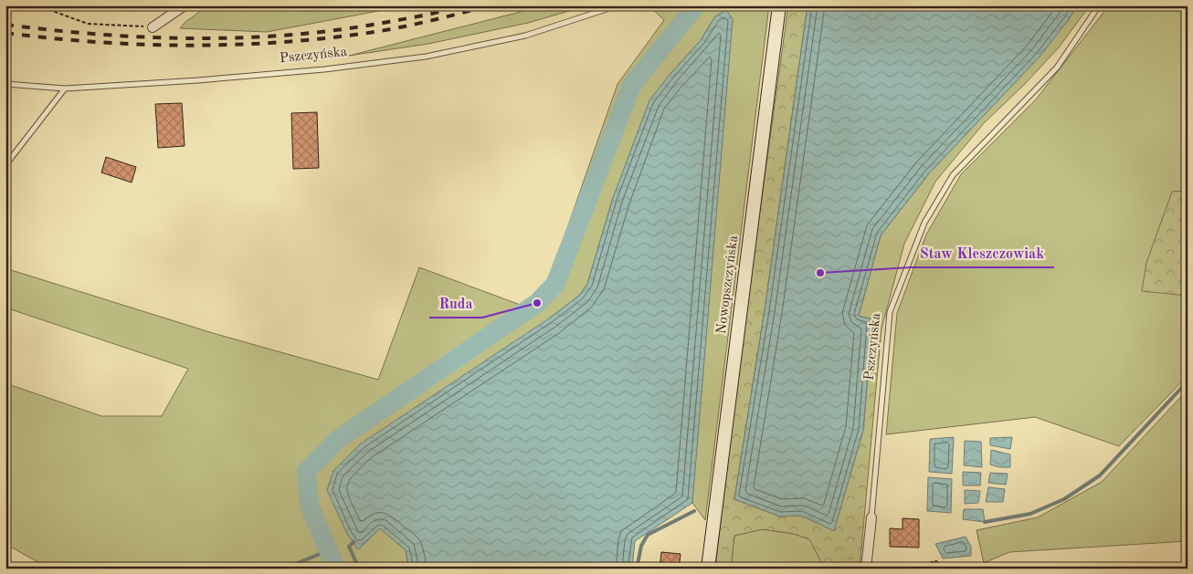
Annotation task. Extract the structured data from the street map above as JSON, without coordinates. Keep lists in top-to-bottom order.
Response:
{
  "streets": {
    "main road": ["Nowopszczyńska"],
    "street": ["Pszczyńska"]
  },
  "places": ["Staw Kleszczowiak", "Ruda"]
}
